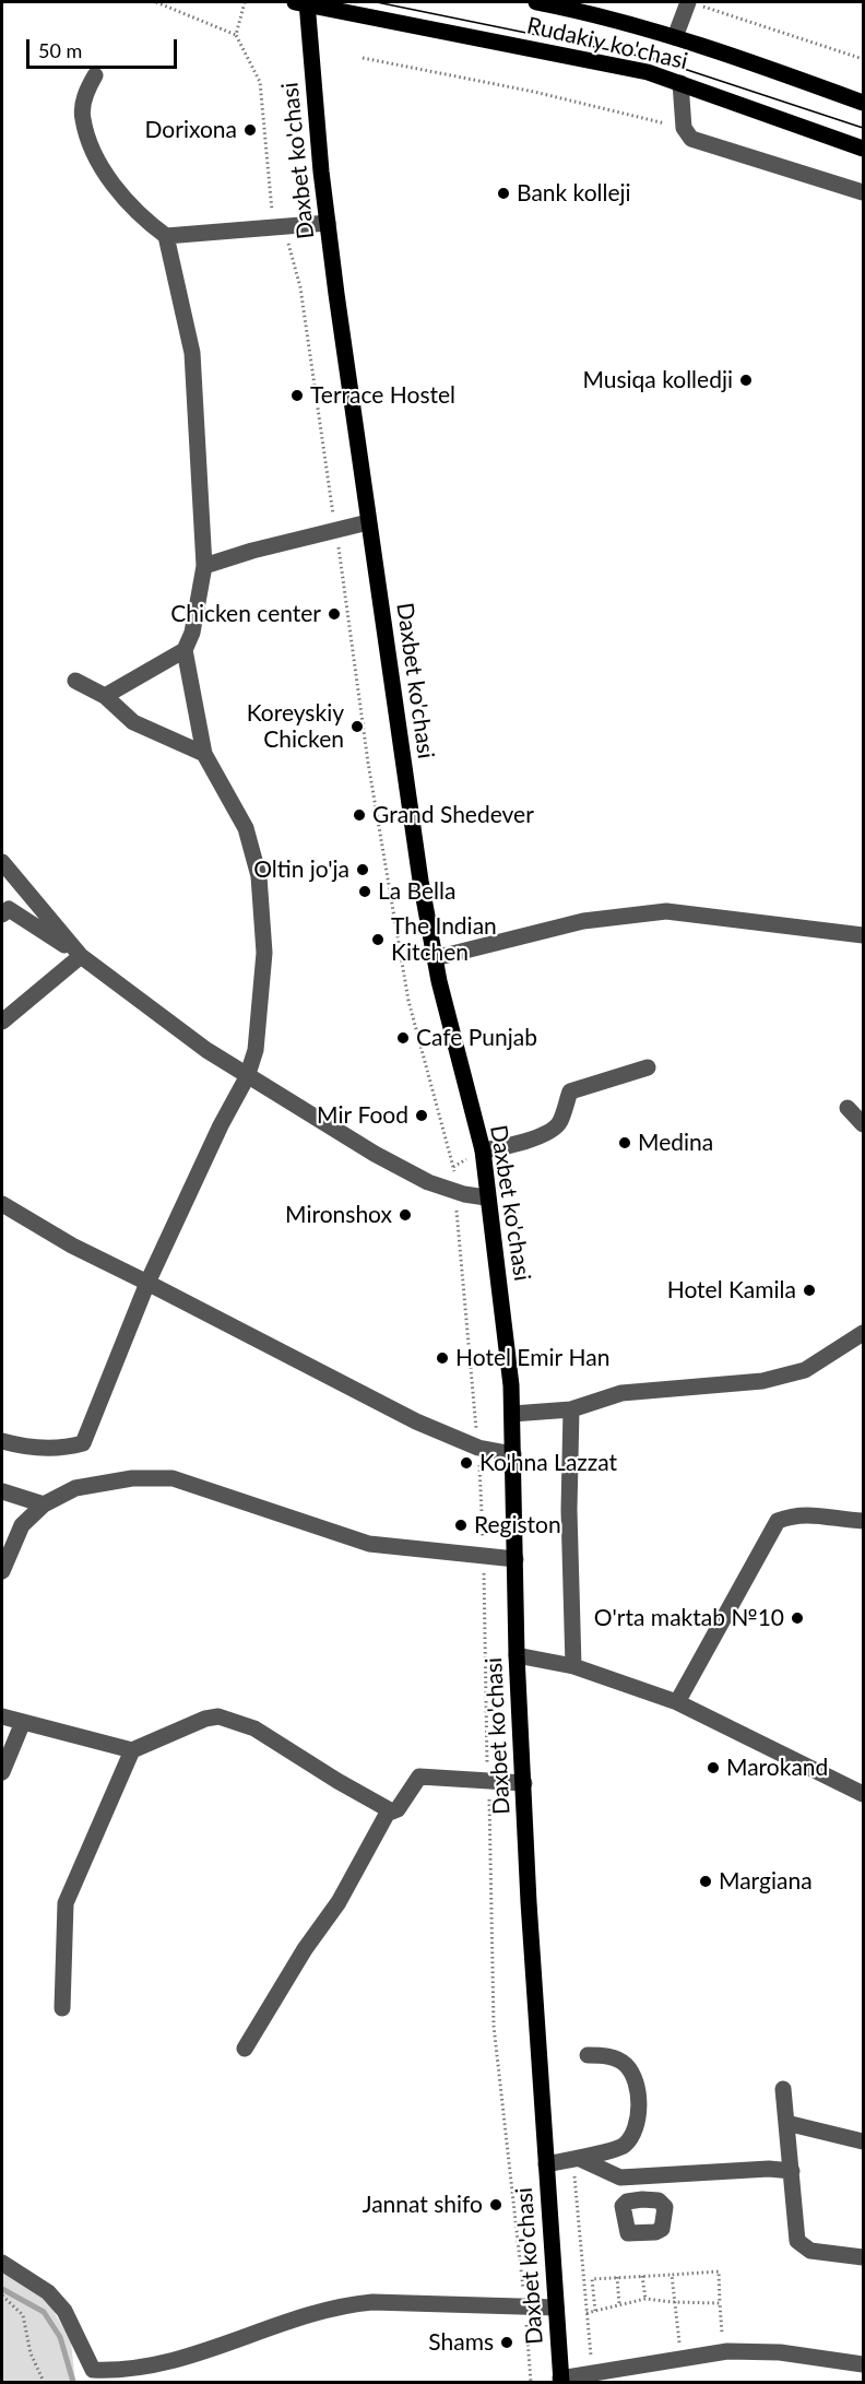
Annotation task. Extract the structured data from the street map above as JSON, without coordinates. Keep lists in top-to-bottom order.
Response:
{
  "streets": {
    "main road": ["Rudakiy ko'chasi", "Daxbet ko'chasi"]
  },
  "crossings": [
    ["Rudakiy ko'chasi", "Daxbet ko'chasi"]
  ],
  "places": [
    "Dorixona",
    "Bank kolleji",
    "Musiqa kolledji",
    "Terrace Hostel",
    "Chicken center",
    "Koreyskiy Chicken",
    "Grand Shedever",
    "Oltin jo'ja",
    "La Bella",
    "The Indian Kitchen",
    "Cafe Punjab",
    "Mir Food",
    "Medina",
    "Mironshox",
    "Hotel Kamila",
    "Hotel Emir Han",
    "Ko'hna Lazzat",
    "Registon",
    "O'rta maktab №10",
    "Marokand",
    "Margiana",
    "Jannat shifo",
    "Shams"
  ],
  "scale_bar": "50 m"
}
